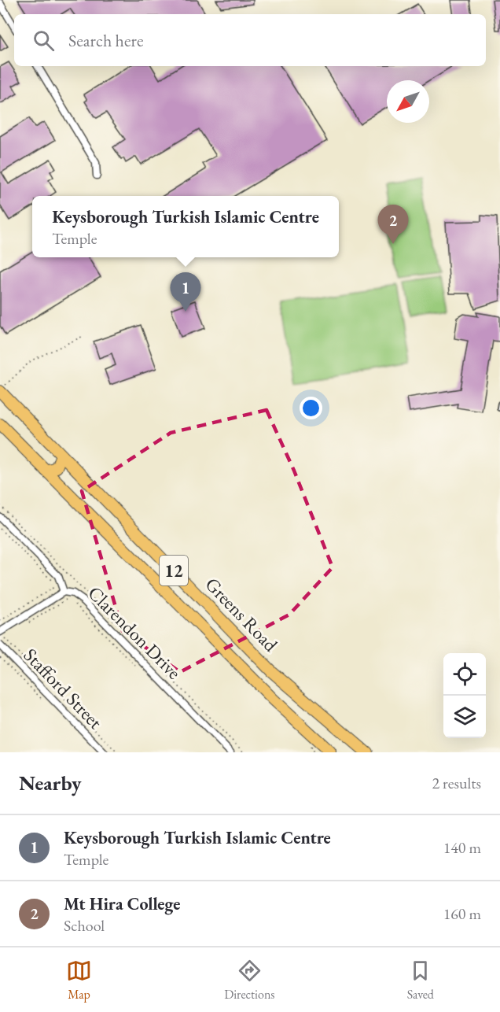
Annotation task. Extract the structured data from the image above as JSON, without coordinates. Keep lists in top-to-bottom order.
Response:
{
  "streets": {
    "main road": ["12", "Greens Road"],
    "street": ["Clarendon Drive", "Stafford Street"]
  },
  "north": "bottom left",
  "page": {
    "search": "Search here",
    "popup": ["Keysborough Turkish Islamic Centre", "Temple"],
    "pins": ["2", "1"],
    "heading": ["Nearby", "2 results"],
    "list": [
      {
        "mark": "1",
        "name": "Keysborough Turkish Islamic Centre",
        "note": "Temple",
        "value": "140 m"
      },
      {
        "mark": "2",
        "name": "Mt Hira College",
        "note": "School",
        "value": "160 m"
      }
    ],
    "nav": ["Map", "Directions", "Saved"]
  }
}
